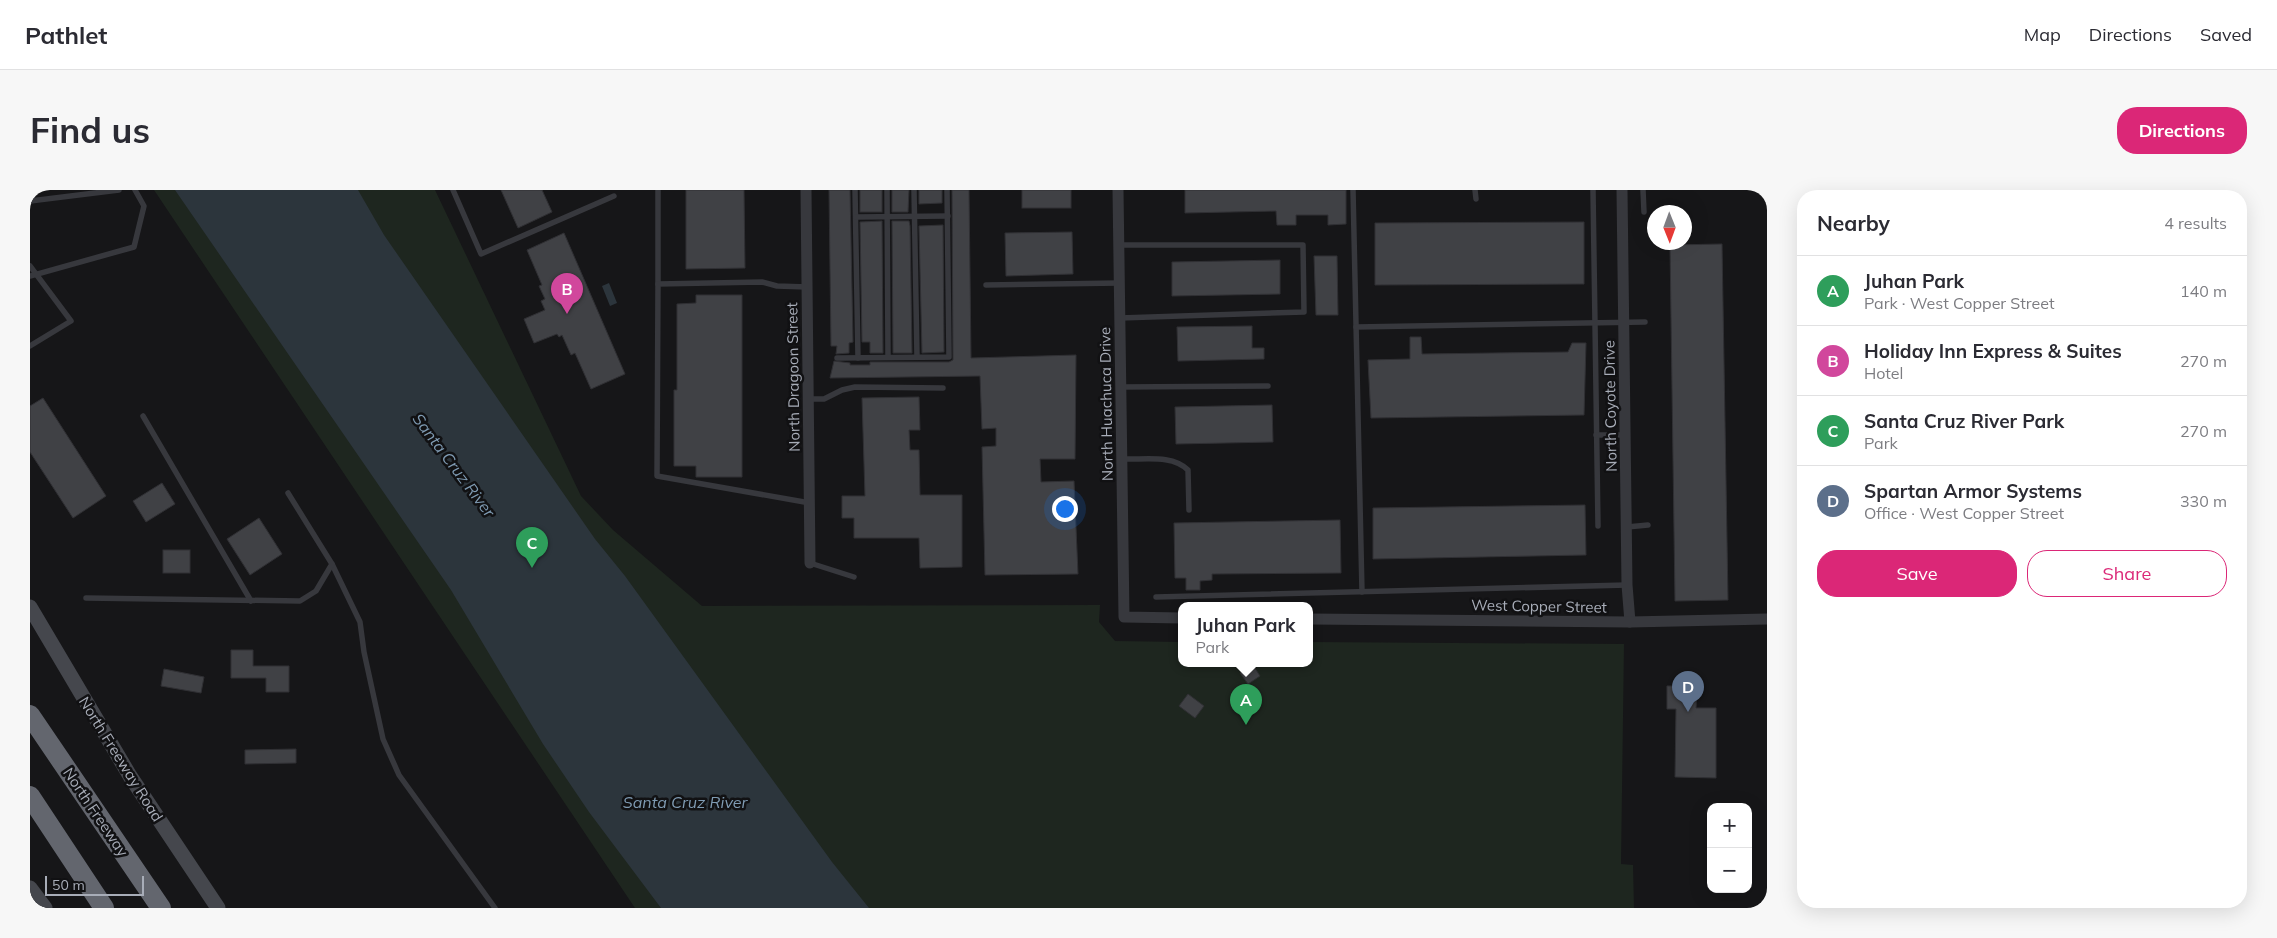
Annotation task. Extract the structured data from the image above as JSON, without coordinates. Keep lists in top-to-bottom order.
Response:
{
  "streets": {
    "highway": ["North Freeway"],
    "main road": ["North Freeway Road"],
    "street": [
      "North Dragoon Street",
      "North Huachuca Drive",
      "North Coyote Drive",
      "West Copper Street"
    ]
  },
  "crossings": [
    ["North Coyote Drive", "West Copper Street"]
  ],
  "water": ["Santa Cruz River"],
  "scale_bar": "50 m",
  "north": "bottom",
  "page": {
    "header": "Pathlet",
    "nav": ["Map", "Directions", "Saved"],
    "buttons": [
      "Directions",
      ["Save", "Share"]
    ],
    "title": "Find us",
    "heading": ["Nearby", "4 results"],
    "list": [
      {
        "mark": "A",
        "name": "Juhan Park",
        "note": "Park · West Copper Street",
        "value": "140 m"
      },
      {
        "mark": "B",
        "name": "Holiday Inn Express & Suites",
        "note": "Hotel",
        "value": "270 m"
      },
      {
        "mark": "C",
        "name": "Santa Cruz River Park",
        "note": "Park",
        "value": "270 m"
      },
      {
        "mark": "D",
        "name": "Spartan Armor Systems",
        "note": "Office · West Copper Street",
        "value": "330 m"
      }
    ],
    "pins": [
      "B",
      "C",
      "D",
      "A"
    ],
    "popup": ["Juhan Park", "Park"],
    "map_buttons": ["+", "−"],
    "scale": "50 m"
  }
}
